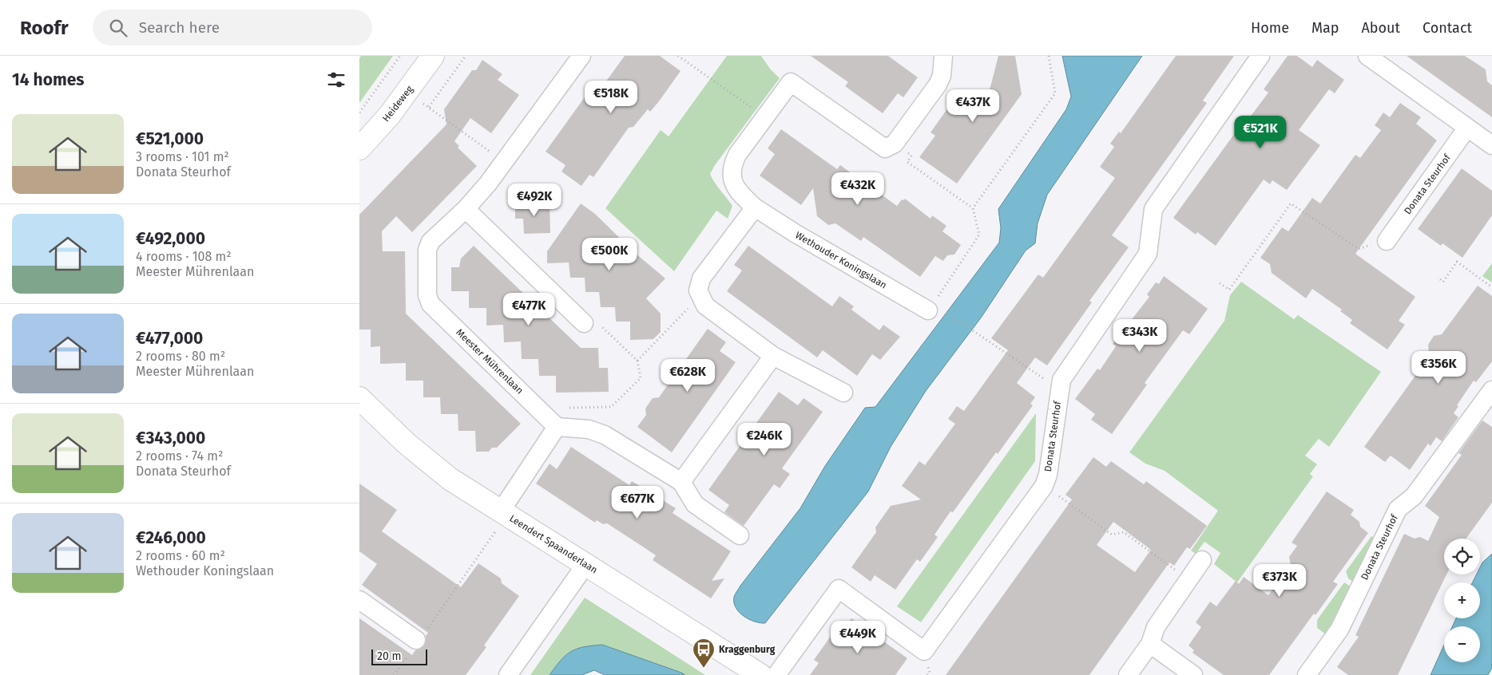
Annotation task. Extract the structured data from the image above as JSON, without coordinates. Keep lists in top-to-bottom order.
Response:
{
  "streets": {
    "street": [
      "Heideweg",
      "Donata Steurhof",
      "Wethouder Koningslaan",
      "Meester Mührenlaan",
      "Leendert Spaanderlaan"
    ]
  },
  "places": {
    "bus stop": ["Kraggenburg"]
  },
  "scale_bar": "20 m",
  "page": {
    "header": "Roofr",
    "search": "Search here",
    "nav": [
      "Home",
      "Map",
      "About",
      "Contact"
    ],
    "heading": "14 homes",
    "price": [
      "€518K",
      "€437K",
      "€521K",
      "€432K",
      "€492K",
      "€500K",
      "€477K",
      "€343K",
      "€356K",
      "€628K",
      "€246K",
      "€677K",
      "€373K",
      "€449K"
    ],
    "list": [
      {
        "name": "€521,000",
        "note": "3 rooms · 101 m² · Donata Steurhof"
      },
      {
        "name": "€492,000",
        "note": "4 rooms · 108 m² · Meester Mührenlaan"
      },
      {
        "name": "€477,000",
        "note": "2 rooms · 80 m² · Meester Mührenlaan"
      },
      {
        "name": "€343,000",
        "note": "2 rooms · 74 m² · Donata Steurhof"
      },
      {
        "name": "€246,000",
        "note": "2 rooms · 60 m² · Wethouder Koningslaan"
      }
    ],
    "map_buttons": ["+", "−"],
    "scale": "20 m"
  }
}
